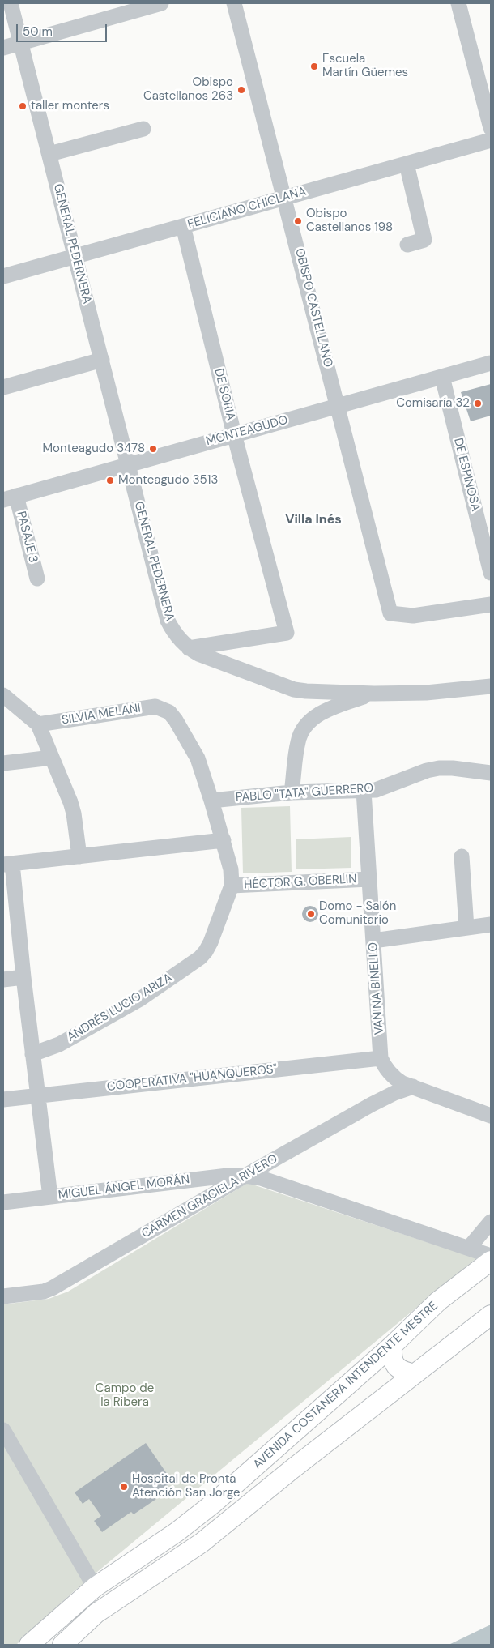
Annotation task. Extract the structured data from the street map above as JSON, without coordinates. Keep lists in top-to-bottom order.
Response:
{
  "streets": {
    "main road": ["AVENIDA COSTANERA INTENDENTE MESTRE"],
    "street": [
      "FELICIANO CHICLANA",
      "GENERAL PEDERNERA",
      "OBISPO CASTELLANO",
      "DE SORIA",
      "MONTEAGUDO",
      "DE ESPINOSA",
      "PASAJE 3",
      "SILVIA MELANI",
      "PABLO \"TATA\" GUERRERO",
      "HÉCTOR G. OBERLIN",
      "VANINA BINELLO",
      "ANDRÉS LUCIO ARIZA",
      "COOPERATIVA \"HUANQUEROS\"",
      "MIGUEL ÁNGEL MORÁN",
      "CARMEN GRACIELA RIVERO"
    ]
  },
  "crossings": [
    ["FELICIANO CHICLANA", "GENERAL PEDERNERA"],
    ["FELICIANO CHICLANA", "OBISPO CASTELLANO"],
    ["FELICIANO CHICLANA", "DE SORIA"],
    ["GENERAL PEDERNERA", "DE SORIA"],
    ["GENERAL PEDERNERA", "MONTEAGUDO"],
    ["OBISPO CASTELLANO", "MONTEAGUDO"],
    ["DE SORIA", "MONTEAGUDO"],
    ["MONTEAGUDO", "DE ESPINOSA"],
    ["MONTEAGUDO", "PASAJE 3"],
    ["SILVIA MELANI", "ANDRÉS LUCIO ARIZA"],
    ["PABLO \"TATA\" GUERRERO", "VANINA BINELLO"],
    ["PABLO \"TATA\" GUERRERO", "ANDRÉS LUCIO ARIZA"],
    ["HÉCTOR G. OBERLIN", "VANINA BINELLO"],
    ["HÉCTOR G. OBERLIN", "ANDRÉS LUCIO ARIZA"],
    ["VANINA BINELLO", "COOPERATIVA \"HUANQUEROS\""],
    ["VANINA BINELLO", "CARMEN GRACIELA RIVERO"],
    ["MIGUEL ÁNGEL MORÁN", "CARMEN GRACIELA RIVERO"]
  ],
  "districts": ["Villa Inés"],
  "parks": ["Campo de la Ribera"],
  "places": [
    "Escuela Martín Güemes",
    "Obispo Castellanos 263",
    "taller monters",
    "Obispo Castellanos 198",
    "Comisaría 32",
    "Monteagudo 3478",
    "Monteagudo 3513",
    "Domo - Salón Comunitario",
    "Hospital de Pronta Atención San Jorge"
  ],
  "scale_bar": "50 m"
}
